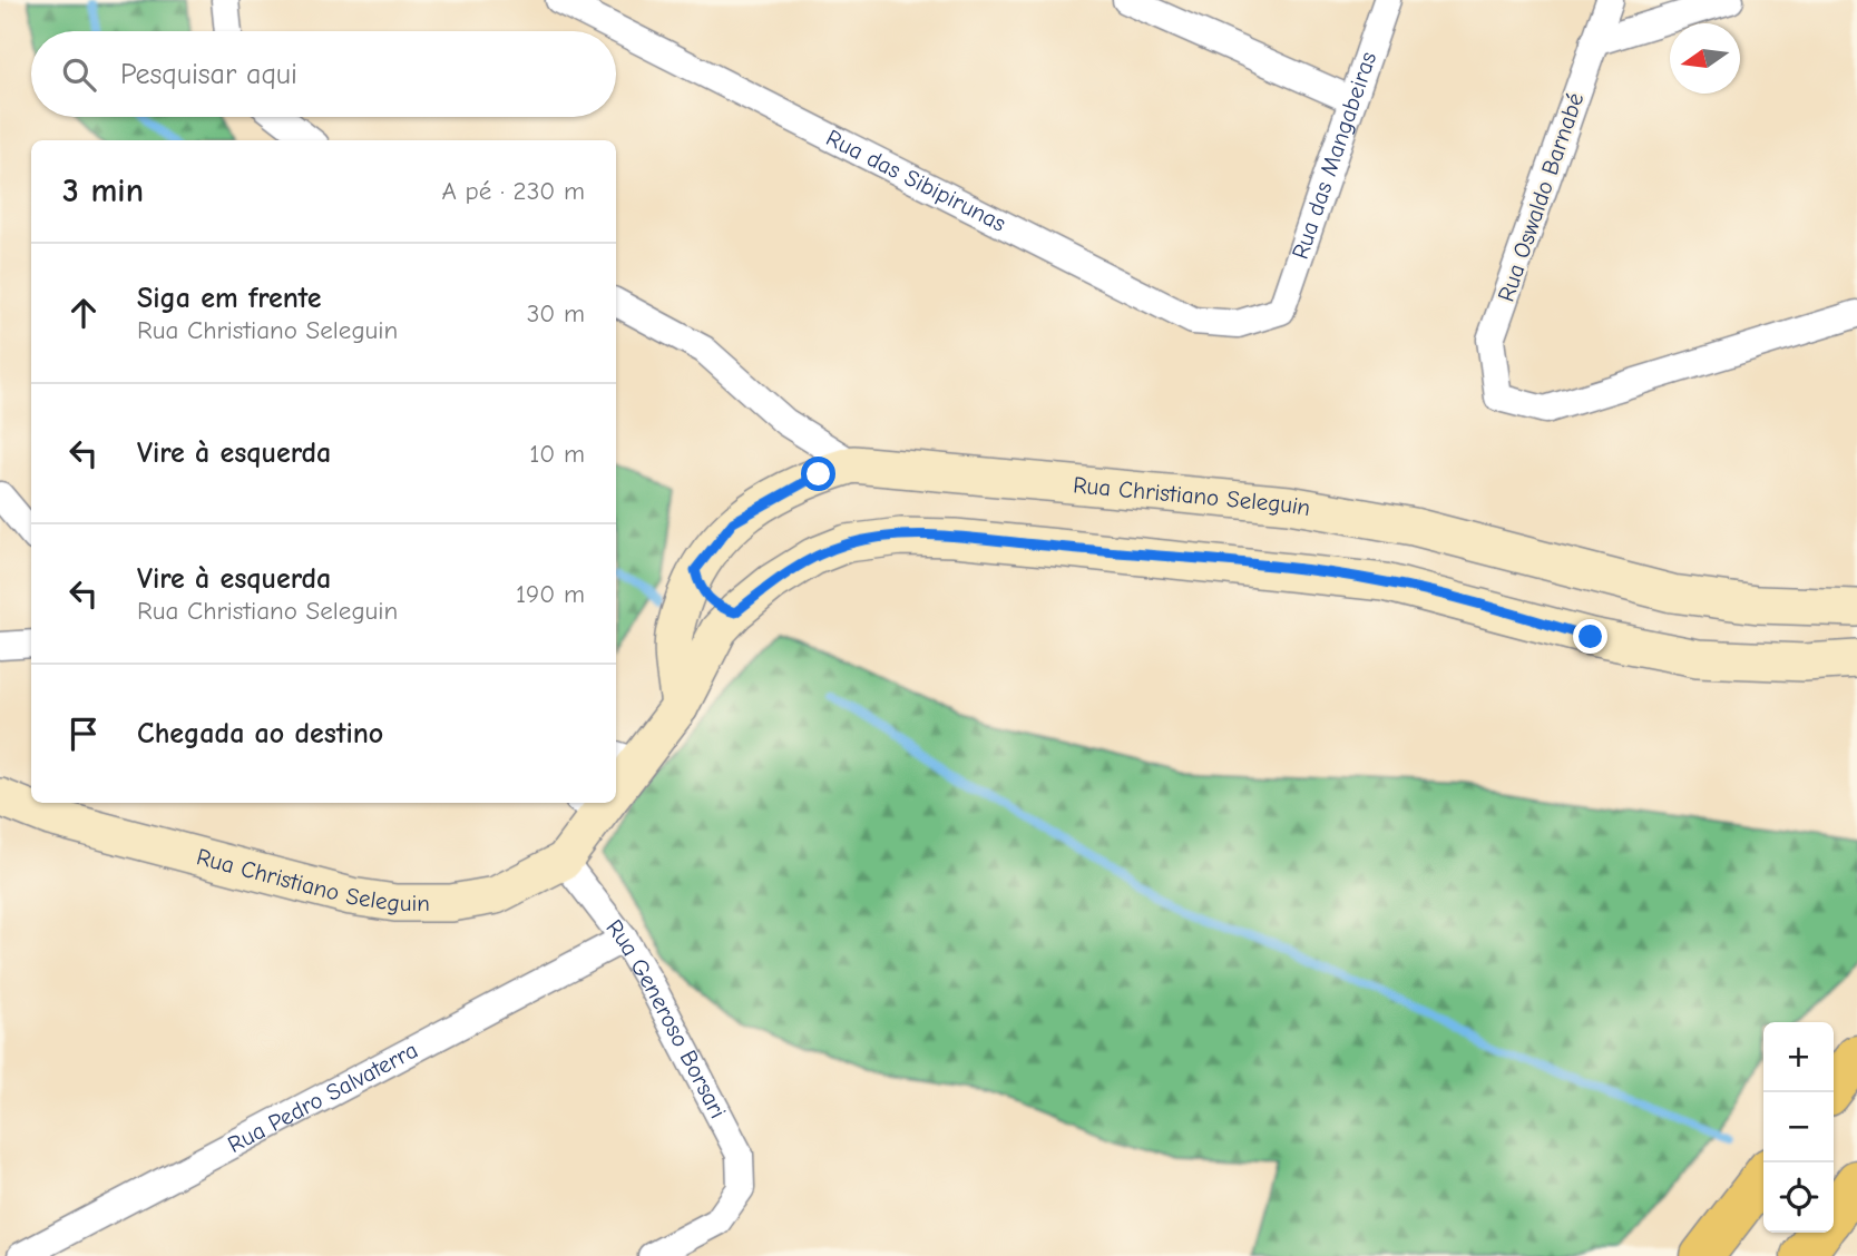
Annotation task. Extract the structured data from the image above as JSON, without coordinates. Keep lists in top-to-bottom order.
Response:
{
  "streets": {
    "main road": ["Rua Christiano Seleguin"],
    "street": [
      "Rua das Mangabeiras",
      "Rua das Sibipirunas",
      "Rua Oswaldo Barnabé",
      "Rua Generoso Borsari",
      "Rua Pedro Salvaterra"
    ]
  },
  "crossings": [
    ["Rua das Mangabeiras", "Rua das Sibipirunas"],
    ["Rua Christiano Seleguin", "Rua Generoso Borsari"],
    ["Rua Generoso Borsari", "Rua Pedro Salvaterra"]
  ],
  "north": "left",
  "page": {
    "search": "Pesquisar aqui",
    "heading": ["3 min", "A pé · 230 m"],
    "list": [
      ["Siga em frente", "Rua Christiano Seleguin", "30 m"],
      ["Vire à esquerda", "10 m"],
      ["Vire à esquerda", "Rua Christiano Seleguin", "190 m"],
      "Chegada ao destino"
    ],
    "map_buttons": ["+", "−"]
  }
}
